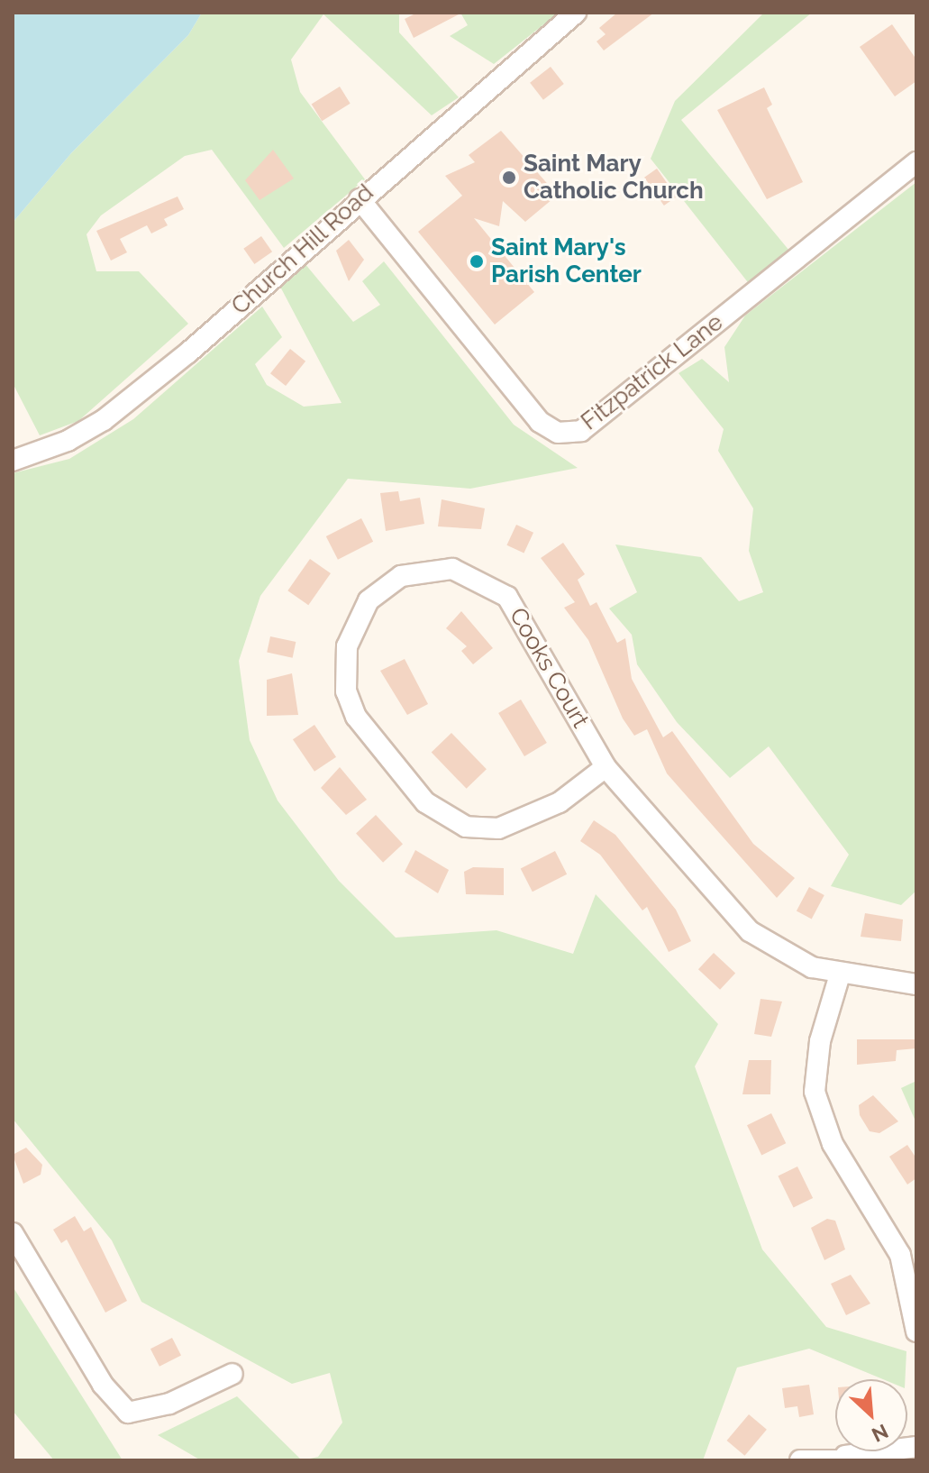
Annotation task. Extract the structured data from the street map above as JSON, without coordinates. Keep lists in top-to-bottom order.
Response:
{
  "streets": {
    "street": ["Church Hill Road", "Fitzpatrick Lane", "Cooks Court"]
  },
  "crossings": [
    ["Church Hill Road", "Fitzpatrick Lane"]
  ],
  "places": ["Saint Mary Catholic Church", "Saint Mary's Parish Center"],
  "north": "bottom right"
}
